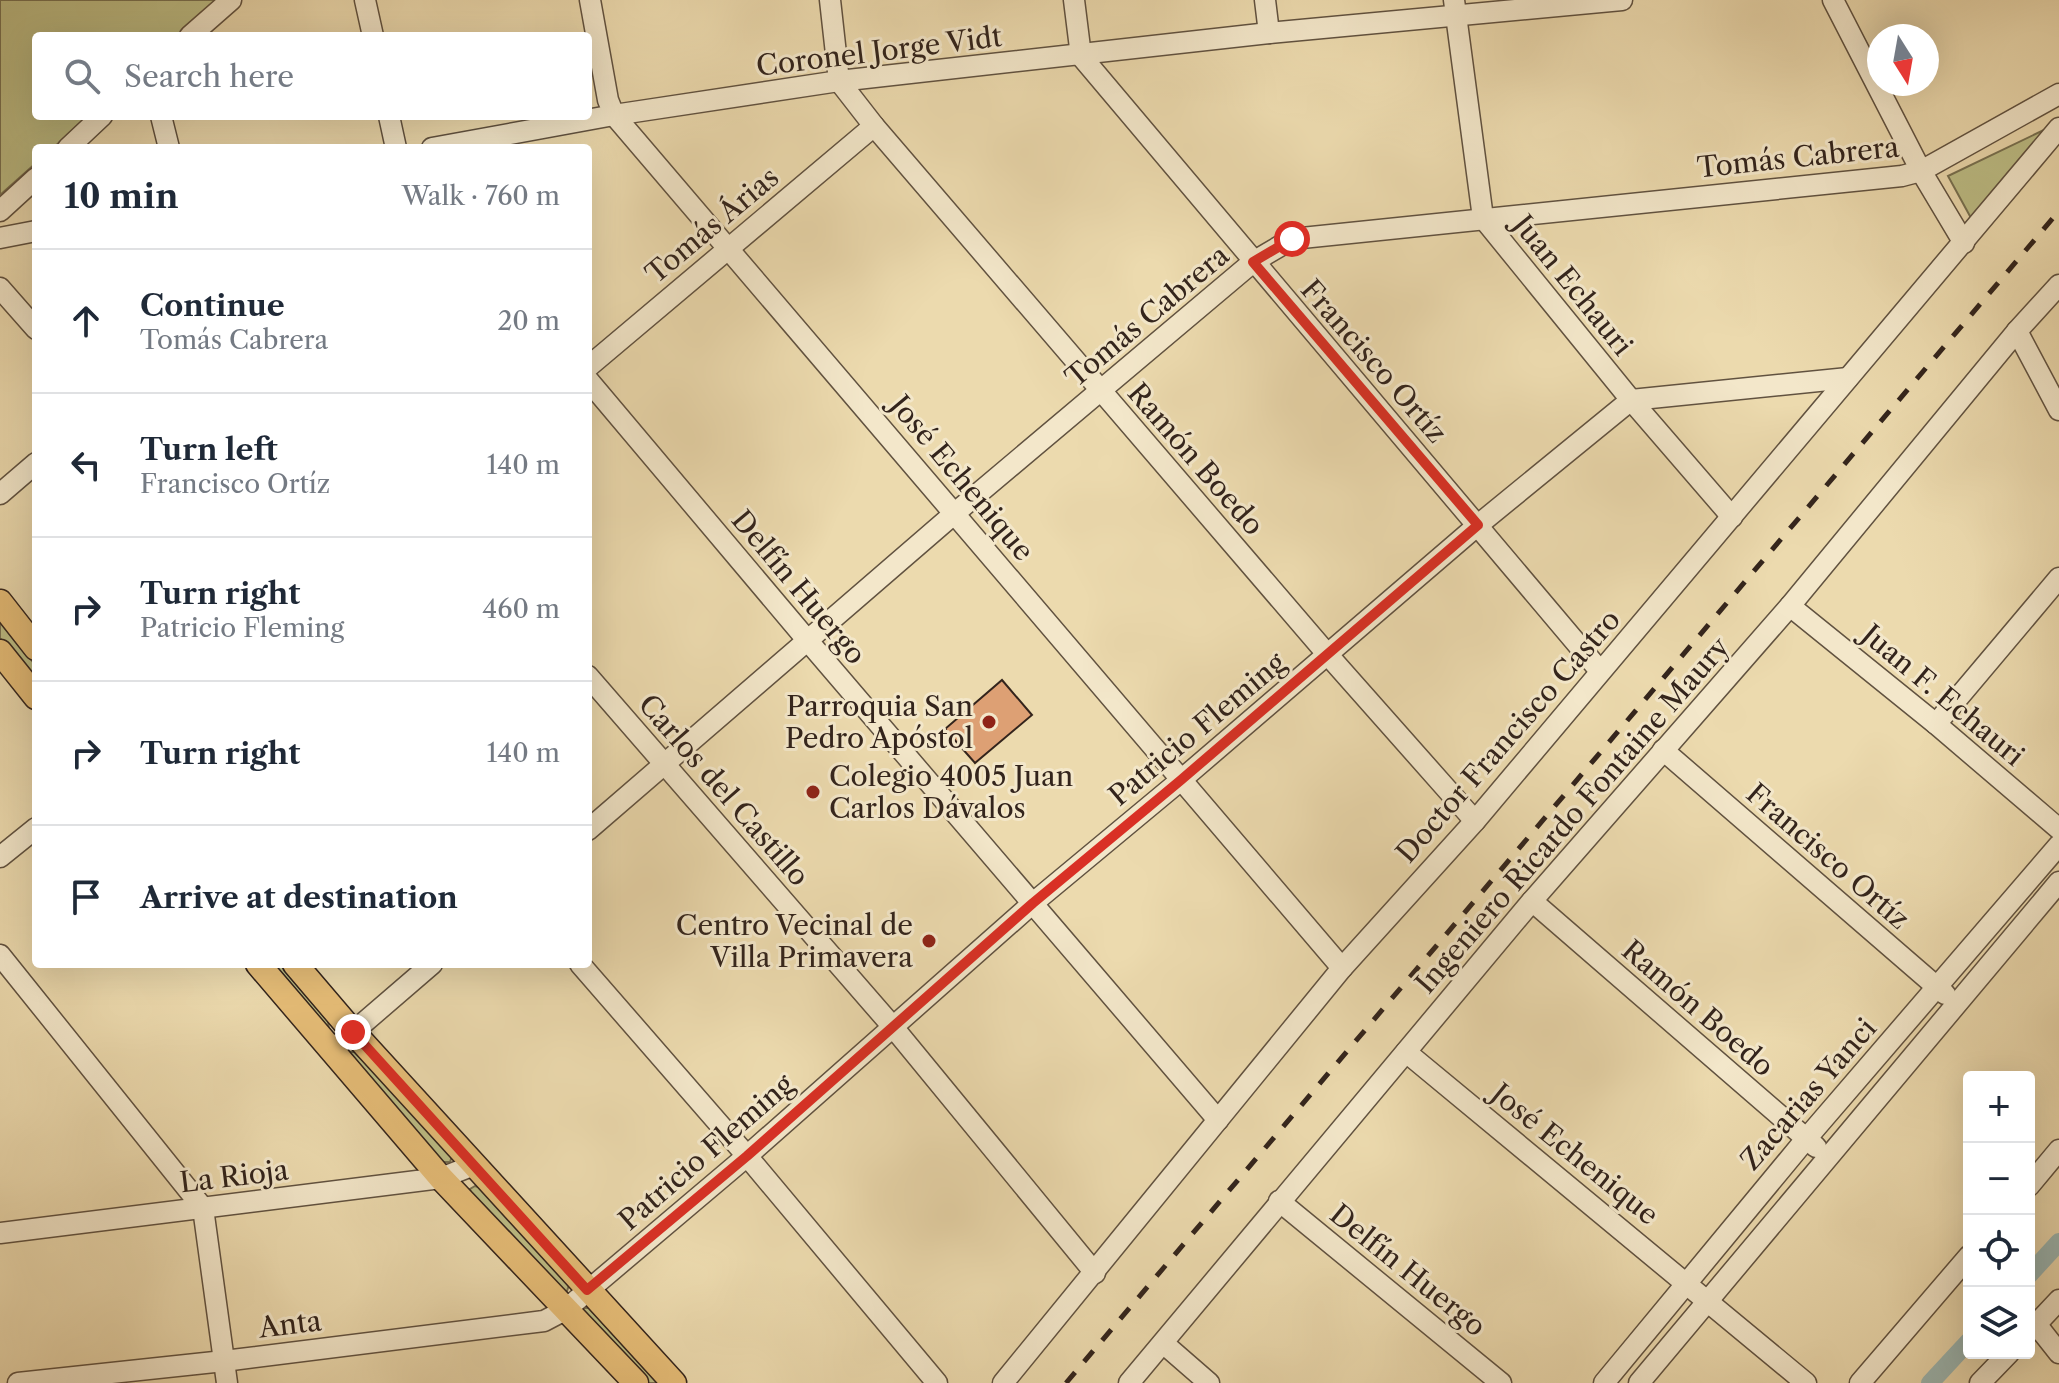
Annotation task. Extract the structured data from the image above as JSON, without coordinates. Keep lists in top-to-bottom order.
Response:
{
  "streets": {
    "street": [
      "Coronel Jorge Vidt",
      "Tomás Cabrera",
      "Tomás Árias",
      "Juan Echauri",
      "Francisco Ortíz",
      "Ramón Boedo",
      "José Echenique",
      "Delfín Huergo",
      "Juan F. Echauri",
      "Patricio Fleming",
      "Doctor Francisco Castro",
      "Carlos del Castillo",
      "Ingeniero Ricardo Fontaine Maury",
      "Zacarias Yanci",
      "La Rioja",
      "Anta"
    ]
  },
  "crossings": [
    ["Coronel Jorge Vidt", "Juan Echauri"],
    ["Coronel Jorge Vidt", "Francisco Ortíz"],
    ["Coronel Jorge Vidt", "Ramón Boedo"],
    ["Coronel Jorge Vidt", "José Echenique"],
    ["Tomás Cabrera", "Juan Echauri"],
    ["Tomás Cabrera", "Francisco Ortíz"],
    ["Tomás Cabrera", "Ramón Boedo"],
    ["Tomás Cabrera", "José Echenique"],
    ["Tomás Cabrera", "Delfín Huergo"],
    ["Tomás Cabrera", "Carlos del Castillo"],
    ["Tomás Árias", "Ramón Boedo"],
    ["Tomás Árias", "José Echenique"],
    ["Juan Echauri", "Patricio Fleming"],
    ["Juan Echauri", "Doctor Francisco Castro"],
    ["Francisco Ortíz", "Patricio Fleming"],
    ["Francisco Ortíz", "Doctor Francisco Castro"],
    ["Francisco Ortíz", "Ingeniero Ricardo Fontaine Maury"],
    ["Francisco Ortíz", "Zacarias Yanci"],
    ["Ramón Boedo", "Patricio Fleming"],
    ["Ramón Boedo", "Doctor Francisco Castro"],
    ["Ramón Boedo", "Ingeniero Ricardo Fontaine Maury"],
    ["Ramón Boedo", "Zacarias Yanci"],
    ["José Echenique", "Patricio Fleming"],
    ["José Echenique", "Doctor Francisco Castro"],
    ["José Echenique", "Ingeniero Ricardo Fontaine Maury"],
    ["José Echenique", "Zacarias Yanci"],
    ["Delfín Huergo", "Patricio Fleming"],
    ["Delfín Huergo", "Doctor Francisco Castro"],
    ["Delfín Huergo", "Ingeniero Ricardo Fontaine Maury"],
    ["Juan F. Echauri", "Ingeniero Ricardo Fontaine Maury"],
    ["Patricio Fleming", "Carlos del Castillo"],
    ["Patricio Fleming", "Anta"],
    ["Doctor Francisco Castro", "Carlos del Castillo"]
  ],
  "places": ["Parroquia San Pedro Apóstol", "Colegio 4005 Juan Carlos Dávalos", "Centro Vecinal de Villa Primavera"],
  "north": "bottom",
  "page": {
    "search": "Search here",
    "heading": ["10 min", "Walk · 760 m"],
    "list": [
      ["Continue", "Tomás Cabrera", "20 m"],
      ["Turn left", "Francisco Ortíz", "140 m"],
      ["Turn right", "Patricio Fleming", "460 m"],
      ["Turn right", "140 m"],
      "Arrive at destination"
    ],
    "map_buttons": ["+", "−"]
  }
}
